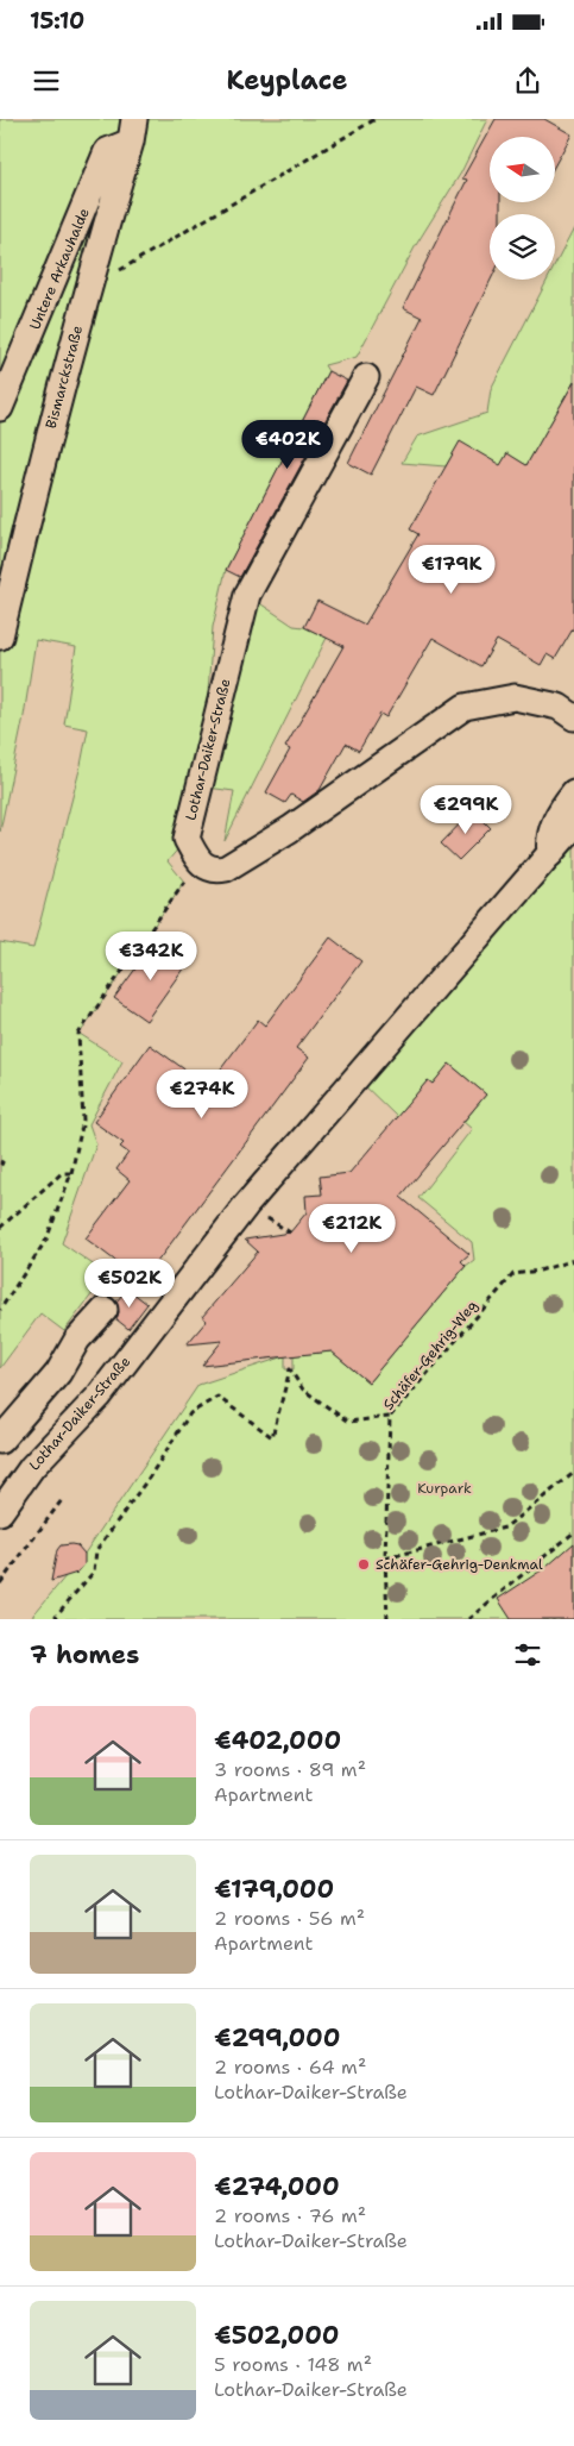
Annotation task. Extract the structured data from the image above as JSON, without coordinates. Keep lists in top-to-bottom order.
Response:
{
  "streets": {
    "street": ["Untere Arkauhalde", "Bismarckstraße", "Lothar-Daiker-Straße"],
    "path": ["Schäfer-Gehrig-Weg"]
  },
  "crossings": [
    ["Untere Arkauhalde", "Bismarckstraße"]
  ],
  "parks": ["Kurpark"],
  "places": ["Schäfer-Gehrig-Denkmal"],
  "north": "left",
  "page": {
    "status": "15:10",
    "header": "Keyplace",
    "price": [
      "€402K",
      "€179K",
      "€299K",
      "€342K",
      "€274K",
      "€212K",
      "€502K"
    ],
    "heading": "7 homes",
    "list": [
      {
        "name": "€402,000",
        "note": "3 rooms · 89 m² · Apartment"
      },
      {
        "name": "€179,000",
        "note": "2 rooms · 56 m² · Apartment"
      },
      {
        "name": "€299,000",
        "note": "2 rooms · 64 m² · Lothar-Daiker-Straße"
      },
      {
        "name": "€274,000",
        "note": "2 rooms · 76 m² · Lothar-Daiker-Straße"
      },
      {
        "name": "€502,000",
        "note": "5 rooms · 148 m² · Lothar-Daiker-Straße"
      }
    ]
  }
}
